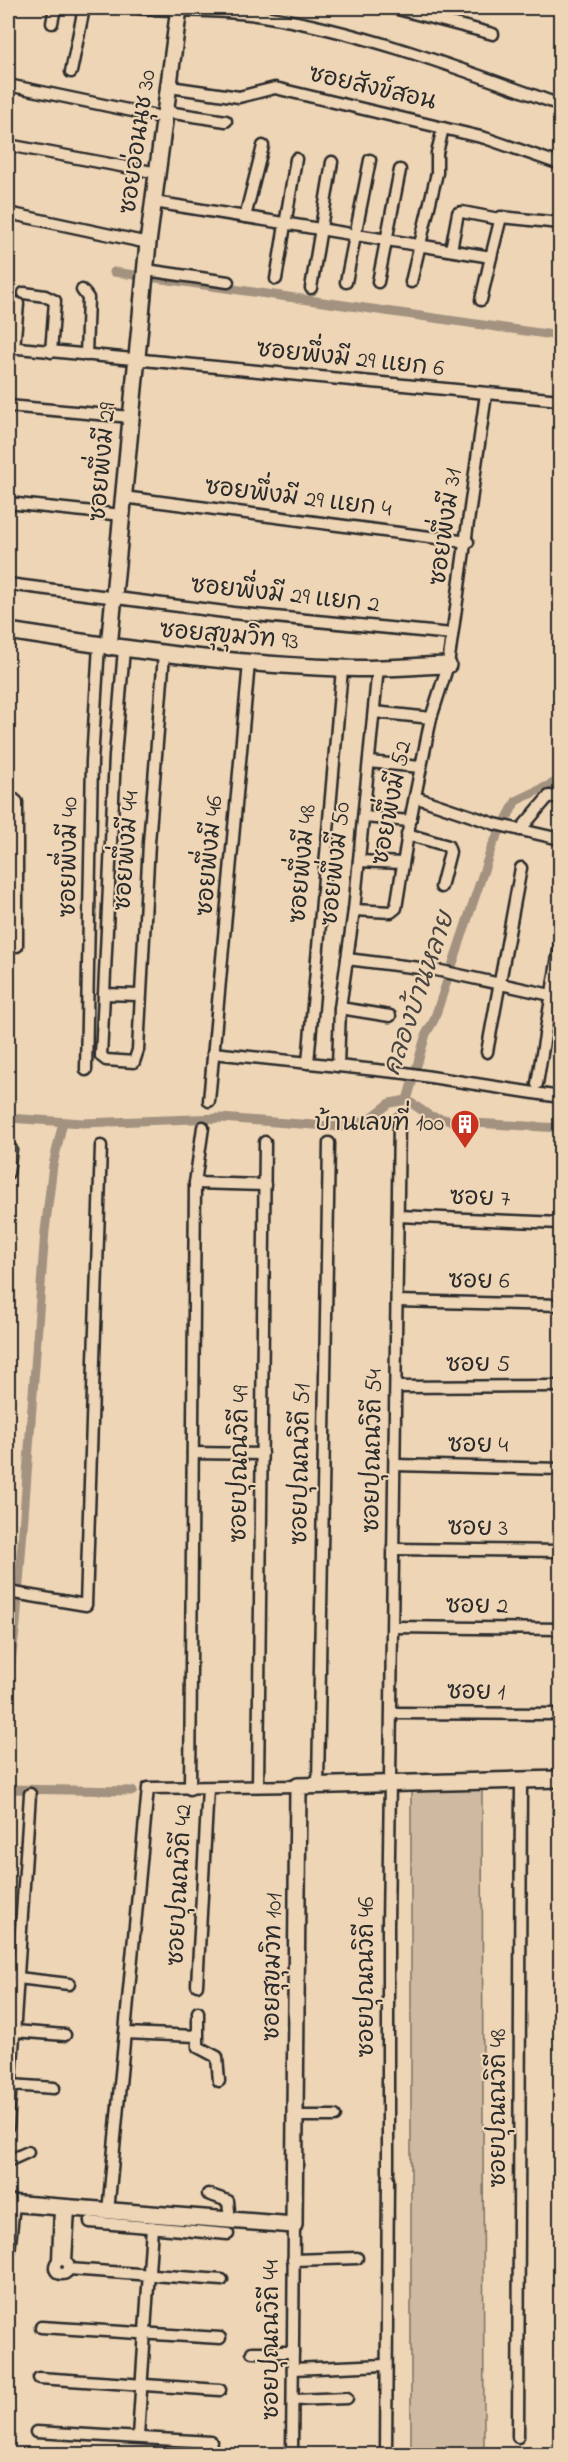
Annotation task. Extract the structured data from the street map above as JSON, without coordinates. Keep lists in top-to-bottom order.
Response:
{
  "streets": {
    "street": [
      "ซอยสังข์สอน",
      "ซอยอ่อนนุช 30",
      "ซอยพึ่งมี 29 แยก 6",
      "ซอยพึ่งมี 29",
      "ซอยพึ่งมี 29 แยก 4",
      "ซอยพึ่งมี 31",
      "ซอยพึ่งมี 29 แยก 2",
      "ซอยสุขุมวิท 93",
      "ซอยพึ่งมี 52",
      "ซอยพึ่งมี 44",
      "ซอยพึ่งมี 46",
      "ซอยพึ่งมี 40",
      "ซอยพึ่งมี 48",
      "ซอยพึ่งมี 50",
      "ซอย 7",
      "ซอย 6",
      "ซอย 5",
      "ซอย 4",
      "ซอยปุณณวิถี 54",
      "ซอยปุณณวิถี 49",
      "ซอยปุณณวิถี 51",
      "ซอย 3",
      "ซอย 2",
      "ซอย 1",
      "ซอยปุณณวิถี 42",
      "ซอยสุขุมวิท 101",
      "ซอยปุณณวิถี 46",
      "ซอยปุณณวิถี 48",
      "ซอยปุณณวิถี 44"
    ]
  },
  "crossings": [
    ["ซอยสังข์สอน", "ซอยอ่อนนุช 30"],
    ["ซอยอ่อนนุช 30", "ซอยพึ่งมี 29"],
    ["ซอยพึ่งมี 29 แยก 6", "ซอยพึ่งมี 29"],
    ["ซอยพึ่งมี 29 แยก 6", "ซอยพึ่งมี 31"],
    ["ซอยพึ่งมี 29", "ซอยพึ่งมี 29 แยก 4"],
    ["ซอยพึ่งมี 29", "ซอยพึ่งมี 29 แยก 2"],
    ["ซอยพึ่งมี 29", "ซอยสุขุมวิท 93"],
    ["ซอยพึ่งมี 29", "ซอยพึ่งมี 40"],
    ["ซอยพึ่งมี 29 แยก 4", "ซอยพึ่งมี 31"],
    ["ซอยพึ่งมี 31", "ซอยพึ่งมี 29 แยก 2"],
    ["ซอยพึ่งมี 31", "ซอยสุขุมวิท 93"],
    ["ซอยพึ่งมี 31", "ซอยพึ่งมี 52"],
    ["ซอยสุขุมวิท 93", "ซอยพึ่งมี 52"],
    ["ซอยสุขุมวิท 93", "ซอยพึ่งมี 44"],
    ["ซอยสุขุมวิท 93", "ซอยพึ่งมี 46"],
    ["ซอยสุขุมวิท 93", "ซอยพึ่งมี 40"],
    ["ซอยสุขุมวิท 93", "ซอยพึ่งมี 48"],
    ["ซอยสุขุมวิท 93", "ซอยพึ่งมี 50"],
    ["ซอยพึ่งมี 52", "ซอยพึ่งมี 50"],
    ["ซอย 7", "ซอยปุณณวิถี 54"],
    ["ซอย 6", "ซอยปุณณวิถี 54"],
    ["ซอย 5", "ซอยปุณณวิถี 54"],
    ["ซอย 4", "ซอยปุณณวิถี 54"],
    ["ซอยปุณณวิถี 54", "ซอย 3"],
    ["ซอยปุณณวิถี 54", "ซอย 2"],
    ["ซอยปุณณวิถี 54", "ซอย 1"],
    ["ซอยปุณณวิถี 54", "ซอยปุณณวิถี 46"],
    ["ซอยสุขุมวิท 101", "ซอยปุณณวิถี 44"]
  ],
  "water": ["คลองบ้านหลาย"],
  "places": {
    "building": ["บ้านเลขที่ 100"]
  }
}
